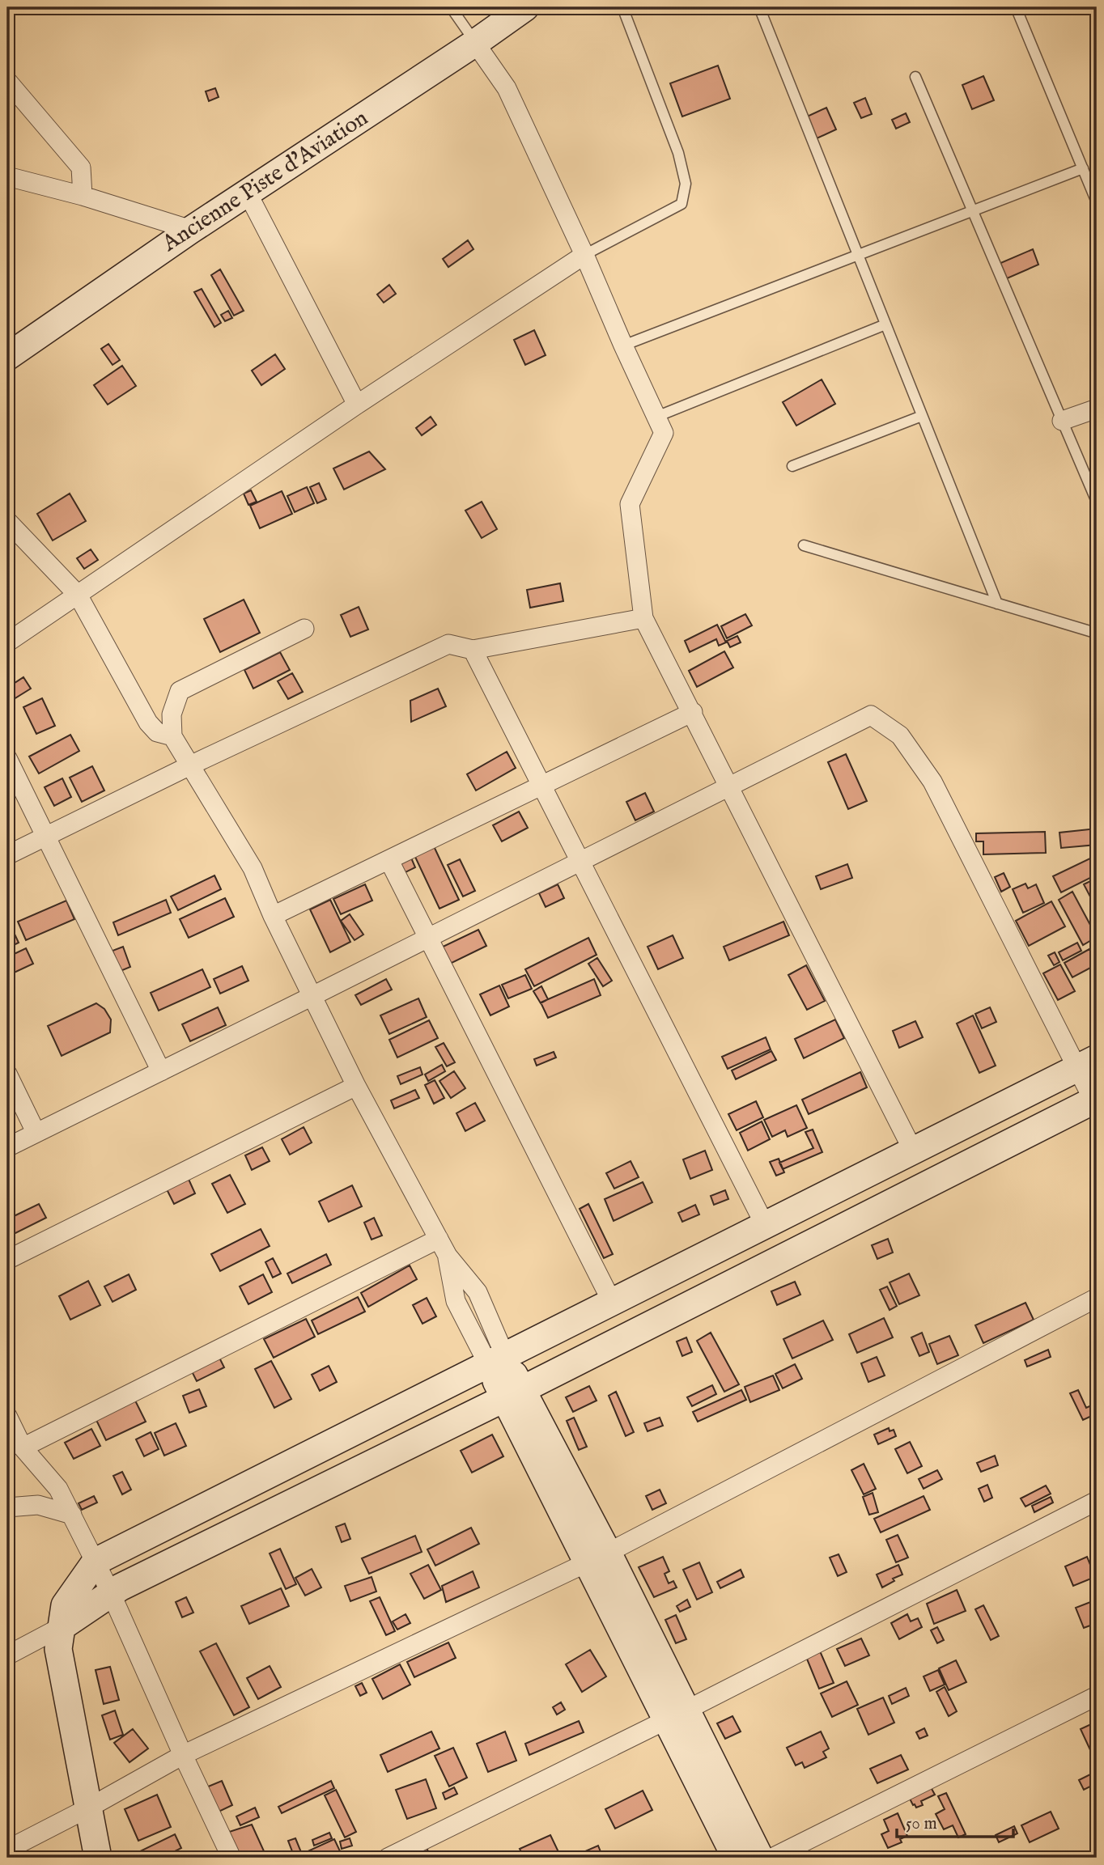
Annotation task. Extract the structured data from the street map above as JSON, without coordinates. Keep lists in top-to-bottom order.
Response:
{
  "streets": {
    "street": ["Ancienne Piste d'Aviation"]
  },
  "scale_bar": "50 m"
}
